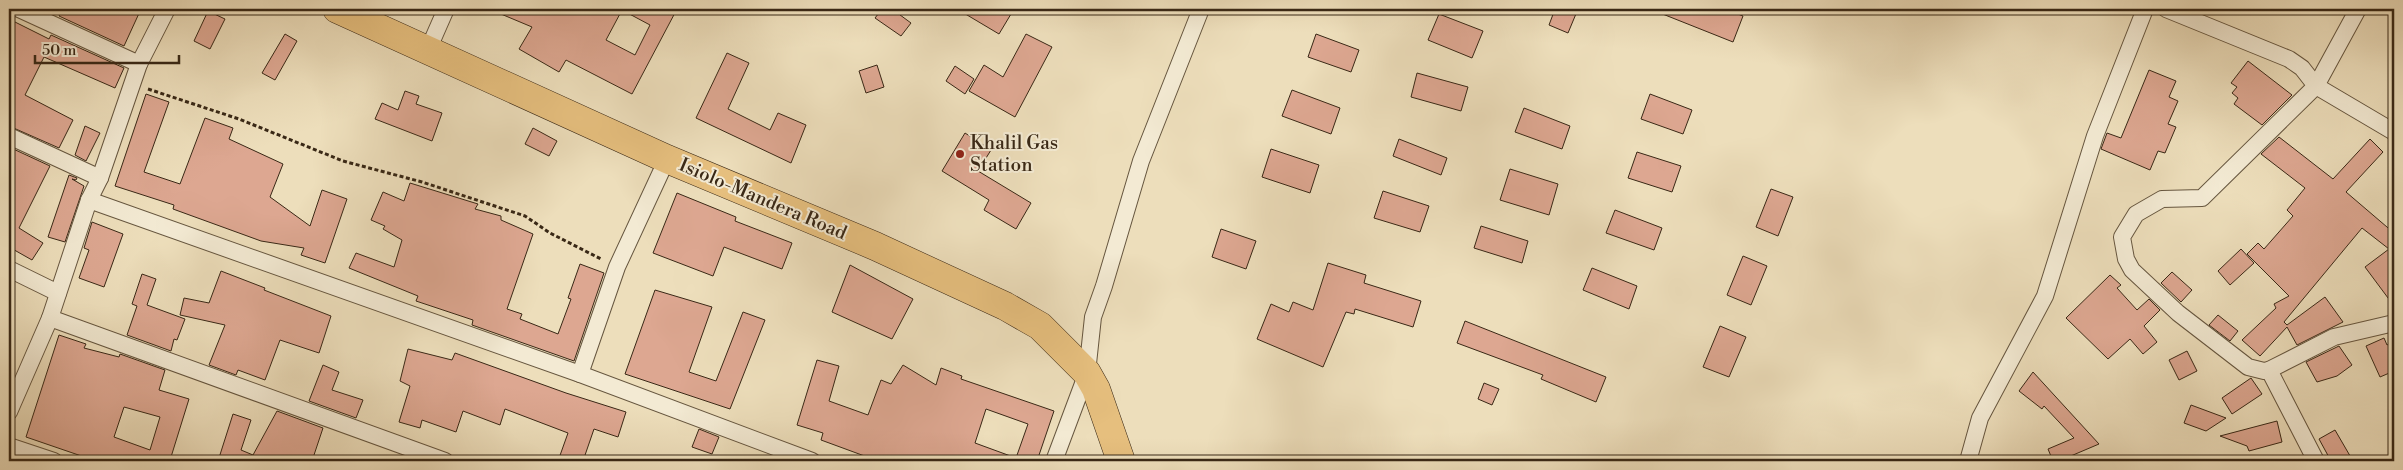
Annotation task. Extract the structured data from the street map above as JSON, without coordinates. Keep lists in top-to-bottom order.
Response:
{
  "streets": {
    "highway": ["Isiolo-Mandera Road"]
  },
  "places": ["Khalil Gas Station"],
  "scale_bar": "50 m"
}
